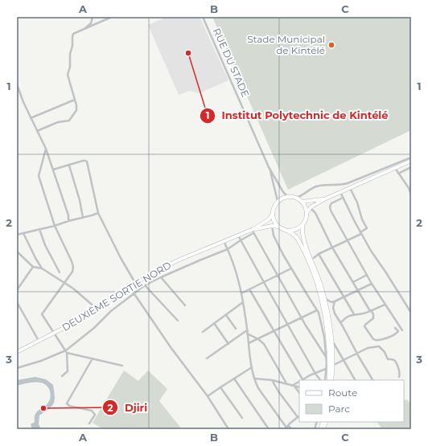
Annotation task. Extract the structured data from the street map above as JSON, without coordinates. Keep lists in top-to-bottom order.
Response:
{
  "streets": {
    "main road": ["DEUXIÈME SORTIE NORD"],
    "street": ["RUE DU STADE"]
  },
  "crossings": [
    ["RUE DU STADE", "DEUXIÈME SORTIE NORD"]
  ],
  "places": ["Stade Municipal de Kintélé", "Institut Polytechnic de Kintélé", "Djiri"],
  "legend": ["Route", "Parc"],
  "grid": {
    "columns": ["A", "B", "C"],
    "rows": ["1", "2", "3"]
  }
}
